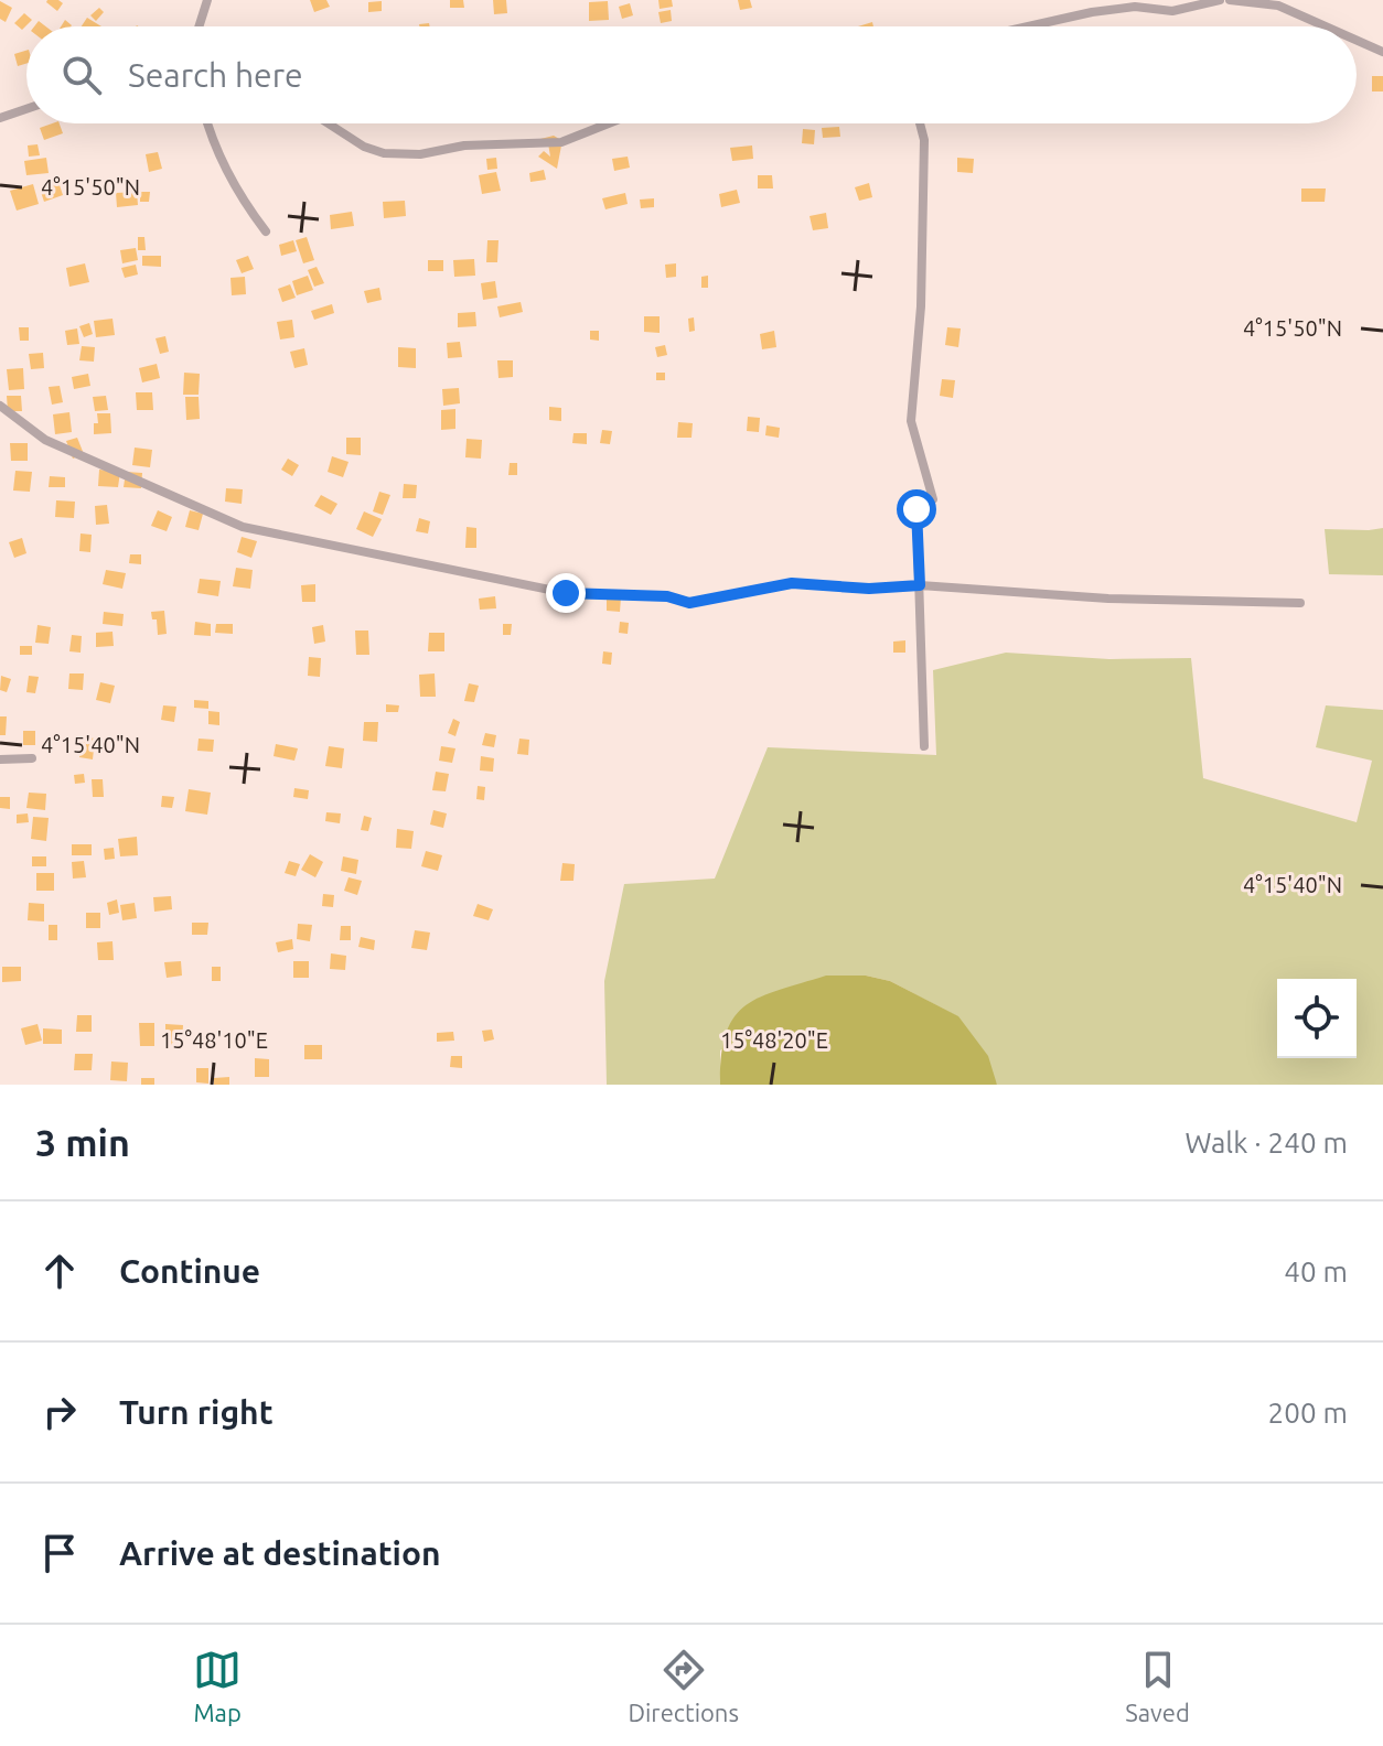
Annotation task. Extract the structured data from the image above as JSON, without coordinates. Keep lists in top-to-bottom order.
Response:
{
  "page": {
    "search": "Search here",
    "heading": ["3 min", "Walk · 240 m"],
    "list": [
      ["Continue", "40 m"],
      ["Turn right", "200 m"],
      "Arrive at destination"
    ],
    "nav": ["Map", "Directions", "Saved"]
  },
  "coordinates": [
    "4°15'50\"N",
    "4°15'40\"N",
    "15°48'10\"E",
    "15°48'20\"E"
  ]
}
